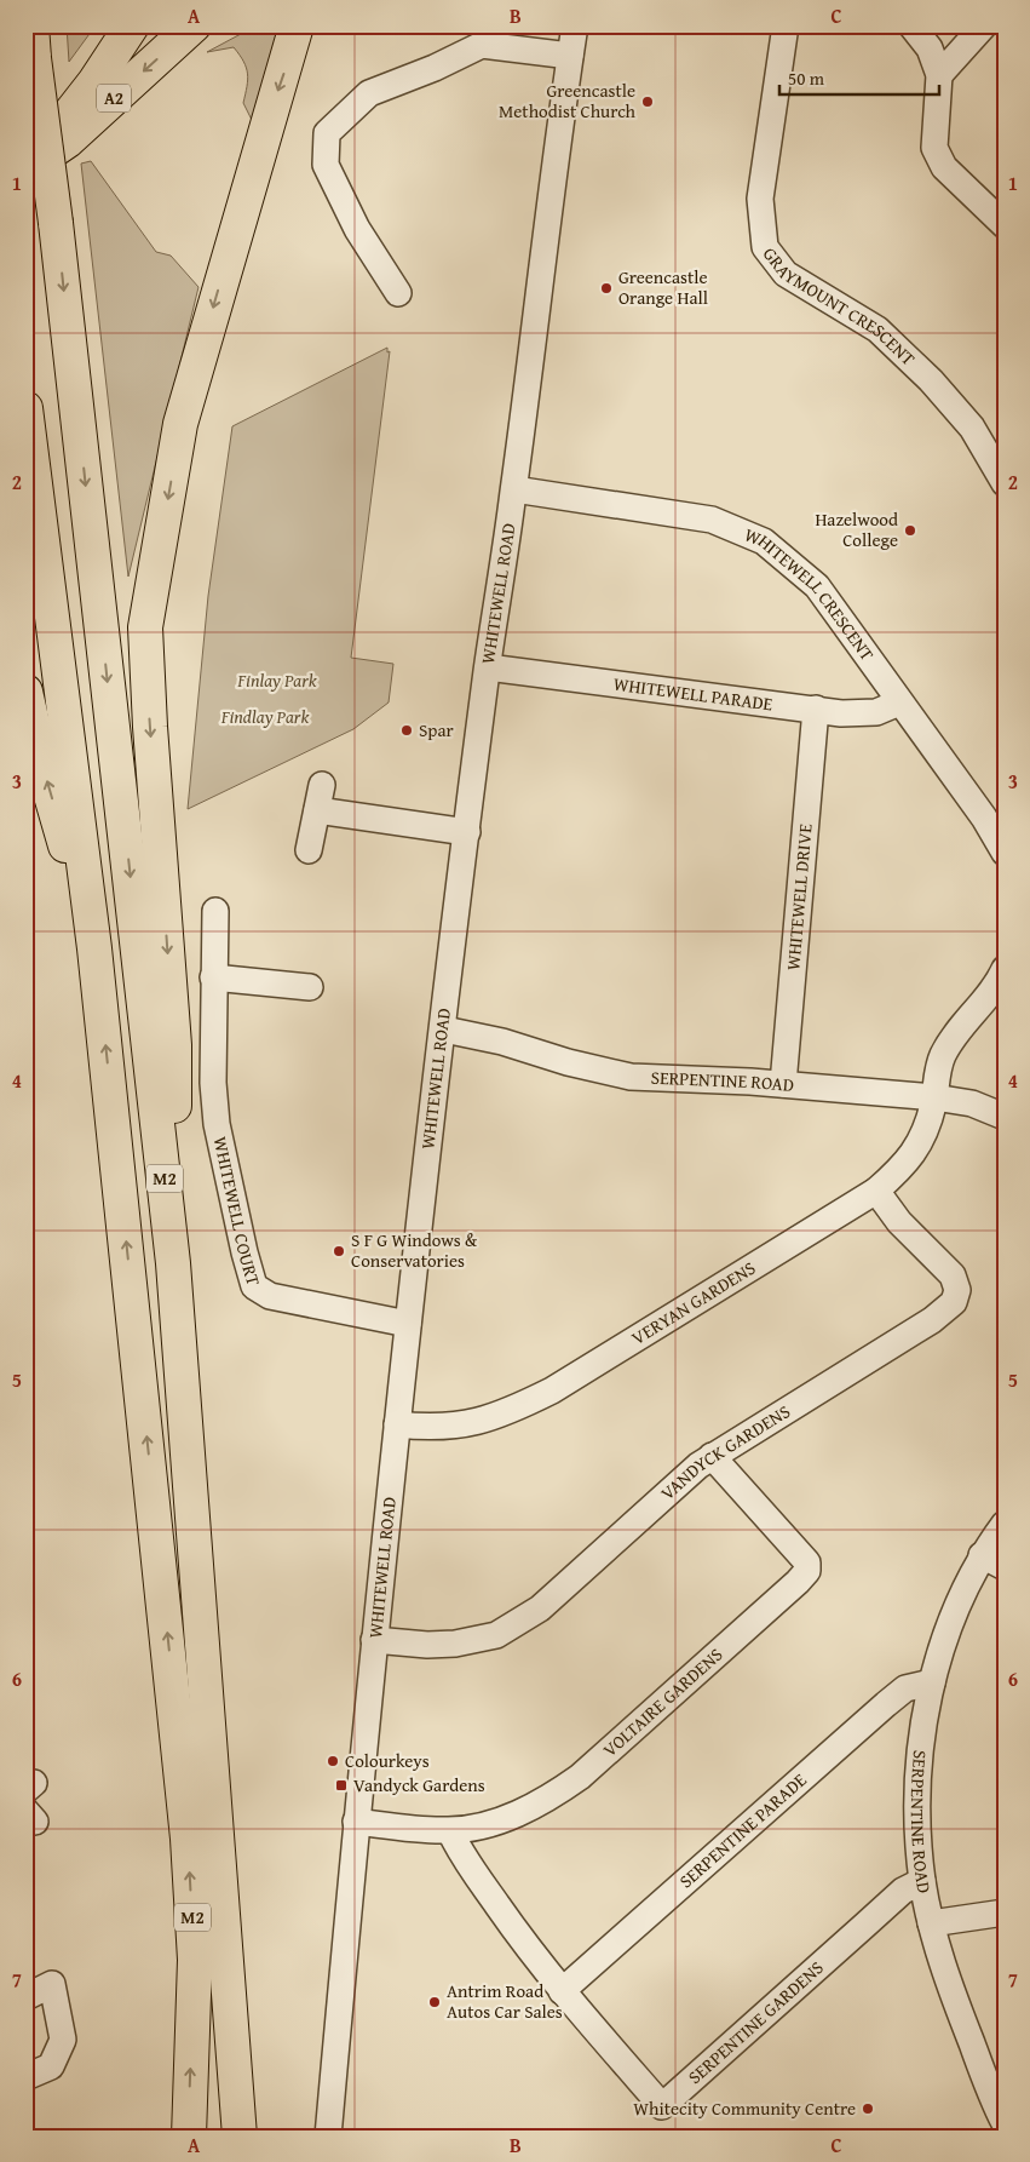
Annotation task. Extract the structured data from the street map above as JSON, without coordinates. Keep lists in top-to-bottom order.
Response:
{
  "streets": {
    "main road": ["A2", "M2"],
    "street": [
      "GRAYMOUNT CRESCENT",
      "WHITEWELL ROAD",
      "WHITEWELL CRESCENT",
      "WHITEWELL PARADE",
      "WHITEWELL DRIVE",
      "SERPENTINE ROAD",
      "WHITEWELL COURT",
      "VERYAN GARDENS",
      "VANDYCK GARDENS",
      "VOLTAIRE GARDENS",
      "SERPENTINE PARADE",
      "SERPENTINE GARDENS"
    ]
  },
  "crossings": [
    ["WHITEWELL ROAD", "WHITEWELL CRESCENT"],
    ["WHITEWELL ROAD", "WHITEWELL PARADE"],
    ["WHITEWELL ROAD", "SERPENTINE ROAD"],
    ["WHITEWELL ROAD", "WHITEWELL COURT"],
    ["WHITEWELL ROAD", "VERYAN GARDENS"],
    ["WHITEWELL ROAD", "VANDYCK GARDENS"],
    ["WHITEWELL ROAD", "VOLTAIRE GARDENS"],
    ["WHITEWELL CRESCENT", "WHITEWELL PARADE"],
    ["WHITEWELL PARADE", "WHITEWELL DRIVE"],
    ["WHITEWELL DRIVE", "SERPENTINE ROAD"],
    ["SERPENTINE ROAD", "VERYAN GARDENS"],
    ["SERPENTINE ROAD", "SERPENTINE PARADE"],
    ["SERPENTINE ROAD", "SERPENTINE GARDENS"],
    ["VERYAN GARDENS", "VANDYCK GARDENS"],
    ["VANDYCK GARDENS", "VOLTAIRE GARDENS"],
    ["VOLTAIRE GARDENS", "SERPENTINE GARDENS"],
    ["SERPENTINE PARADE", "SERPENTINE GARDENS"]
  ],
  "parks": ["Finlay Park", "Findlay Park"],
  "places": {
    "other": [
      "Greencastle Methodist Church",
      "Greencastle Orange Hall",
      "Hazelwood College",
      "Spar",
      "S F G Windows & Conservatories",
      "Colourkeys",
      "Antrim Road Autos Car Sales",
      "Whitecity Community Centre"
    ],
    "transit": ["Vandyck Gardens"]
  },
  "scale_bar": "50 m",
  "grid": {
    "columns": ["A", "B", "C"],
    "rows": [
      "1",
      "2",
      "3",
      "4",
      "5",
      "6",
      "7"
    ]
  }
}
